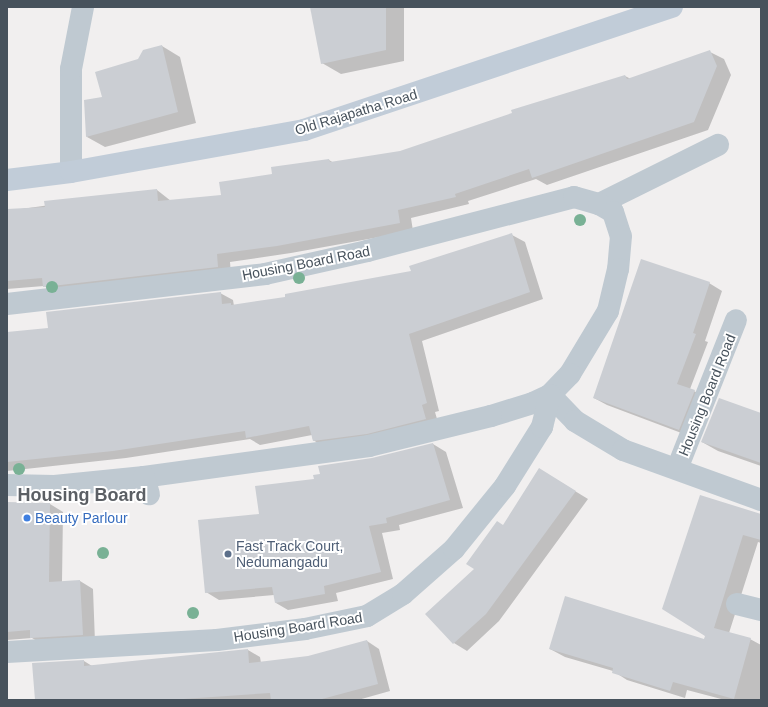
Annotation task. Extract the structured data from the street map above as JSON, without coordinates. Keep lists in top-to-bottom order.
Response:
{
  "streets": {
    "main road": ["Old Rajapatha Road"],
    "street": ["Housing Board Road"]
  },
  "districts": ["Housing Board"],
  "places": ["Beauty Parlour", "Fast Track Court, Nedumangadu"]
}
